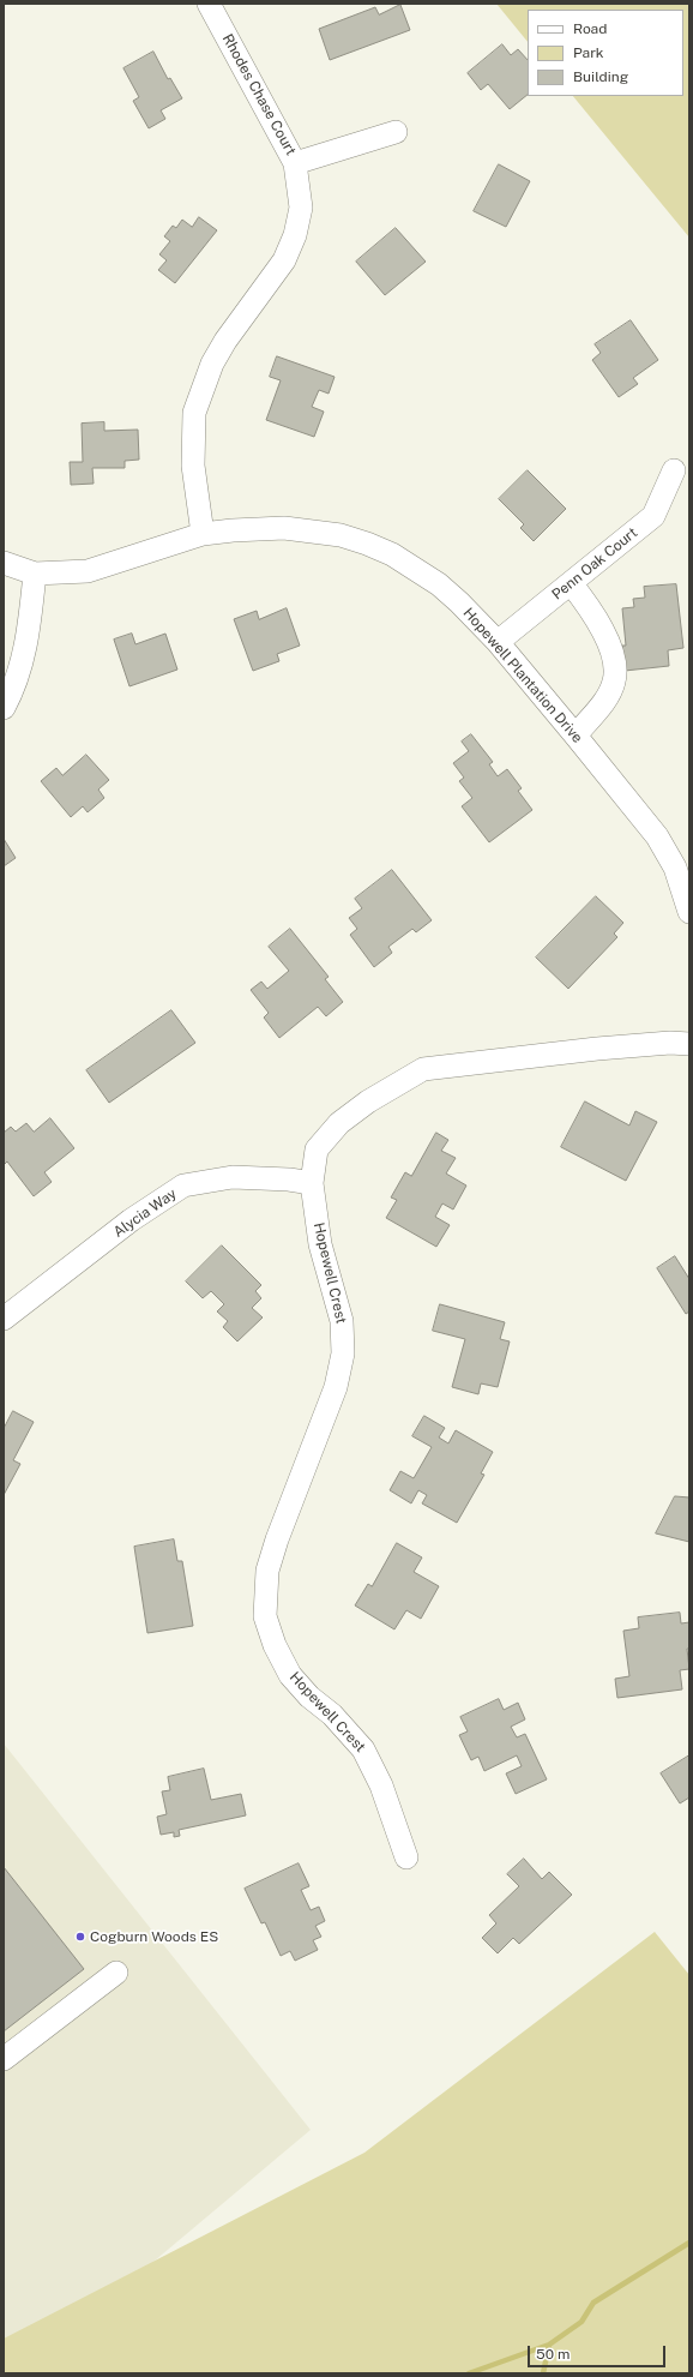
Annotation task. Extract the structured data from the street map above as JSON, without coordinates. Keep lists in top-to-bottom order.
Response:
{
  "streets": {
    "street": [
      "Rhodes Chase Court",
      "Penn Oak Court",
      "Hopewell Plantation Drive",
      "Alycia Way",
      "Hopewell Crest"
    ]
  },
  "crossings": [
    ["Rhodes Chase Court", "Hopewell Plantation Drive"],
    ["Penn Oak Court", "Hopewell Plantation Drive"],
    ["Alycia Way", "Hopewell Crest"]
  ],
  "places": ["Cogburn Woods ES"],
  "legend": ["Road", "Park", "Building"],
  "scale_bar": "50 m"
}
